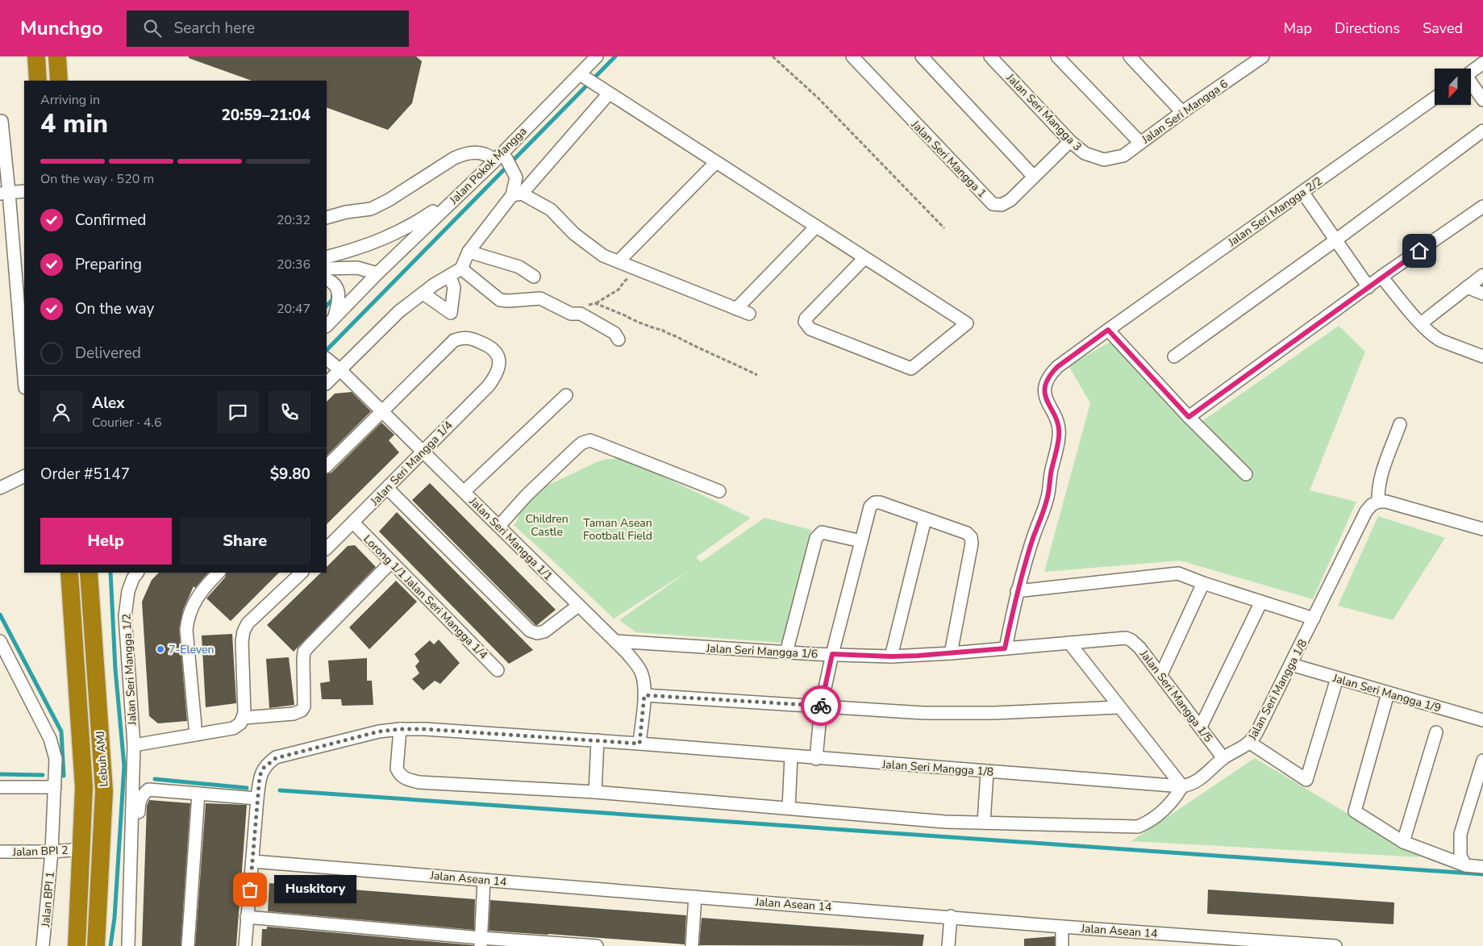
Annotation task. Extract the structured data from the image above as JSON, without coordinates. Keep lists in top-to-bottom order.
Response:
{
  "streets": {
    "highway": ["Lebuh AMJ"],
    "street": [
      "Jalan Seri Mangga 6",
      "Jalan Seri Mangga 3",
      "Jalan Seri Mangga 1",
      "Jalan Pokok Mangga",
      "Jalan Seri Mangga 2/2",
      "Jalan Seri Mangga 1/4",
      "Jalan Seri Mangga 1/1",
      "Lorong 1/1 Jalan Seri Mangga 1/4",
      "Jalan Seri Mangga 1/6",
      "Jalan Seri Mangga 1/2",
      "Jalan Seri Mangga 1/8",
      "Jalan Seri Mangga 1/9",
      "Jalan Seri Mangga 1/5",
      "Jalan BPI 2",
      "Jalan Asean 14",
      "Jalan BPI 1"
    ]
  },
  "crossings": [
    ["Jalan Seri Mangga 6", "Jalan Seri Mangga 3"],
    ["Jalan Seri Mangga 3", "Jalan Seri Mangga 1"],
    ["Jalan Seri Mangga 2/2", "Jalan Seri Mangga 1/6"],
    ["Jalan Seri Mangga 1/4", "Jalan Seri Mangga 1/1"],
    ["Jalan Seri Mangga 1/4", "Lorong 1/1 Jalan Seri Mangga 1/4"],
    ["Jalan Seri Mangga 1/1", "Jalan Seri Mangga 1/6"],
    ["Jalan Seri Mangga 1/1", "Jalan Seri Mangga 1/8"],
    ["Jalan Seri Mangga 1/6", "Jalan Seri Mangga 1/5"],
    ["Jalan Seri Mangga 1/8", "Jalan Seri Mangga 1/9"],
    ["Jalan Seri Mangga 1/8", "Jalan Seri Mangga 1/5"],
    ["Lebuh AMJ", "Jalan BPI 2"],
    ["Jalan BPI 2", "Jalan BPI 1"]
  ],
  "parks": ["Children Castle", "Taman Asean Football Field"],
  "places": ["7-Eleven", "Huskitory"],
  "north": "bottom",
  "page": {
    "header": "Munchgo",
    "search": "Search here",
    "nav": ["Map", "Directions", "Saved"],
    "heading": ["4 min", "Arriving in", "20:59–21:04"],
    "panel": [
      "Alex",
      "Courier · 4.6",
      "Order #5147",
      "$9.80"
    ],
    "bar": "On the way · 520 m",
    "list": [
      ["Confirmed", "20:32"],
      ["Preparing", "20:36"],
      ["On the way", "20:47"],
      "Delivered"
    ],
    "buttons": ["Help", "Share"],
    "bubble": "Huskitory"
  }
}
